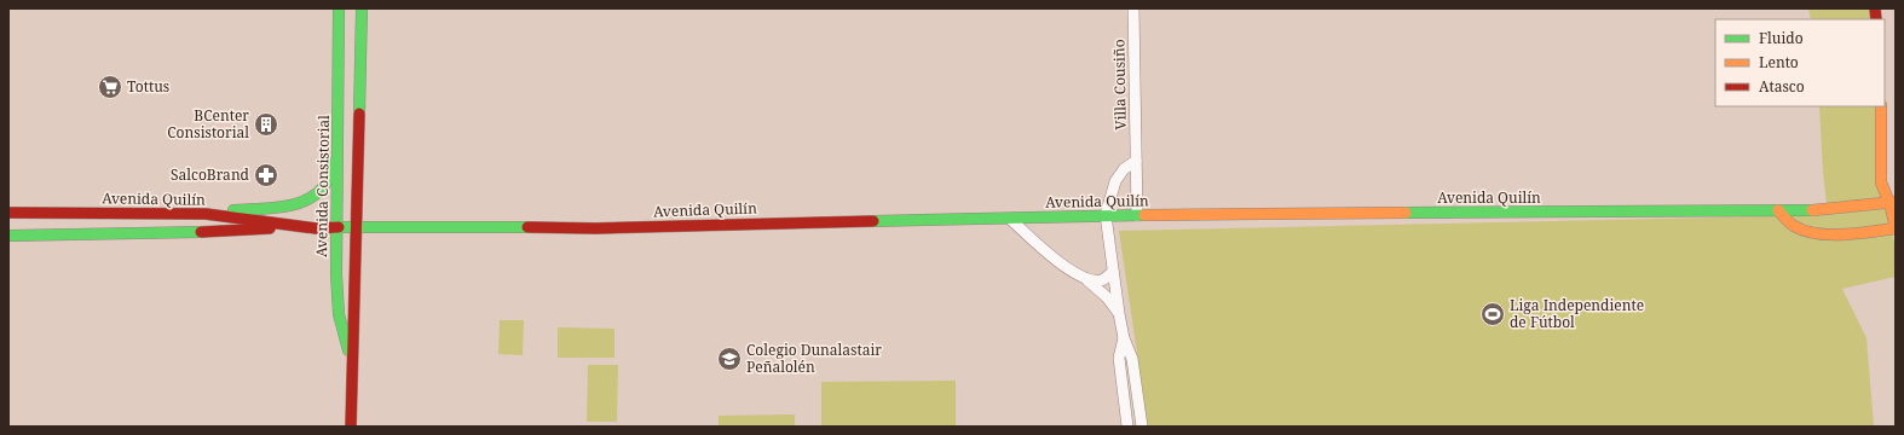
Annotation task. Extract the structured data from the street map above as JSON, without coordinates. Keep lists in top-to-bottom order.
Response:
{
  "streets": {
    "street": ["Villa Cousiño", "Avenida Consistorial", "Avenida Quilín"]
  },
  "crossings": [
    ["Villa Cousiño", "Avenida Quilín"],
    ["Avenida Consistorial", "Avenida Quilín"]
  ],
  "places": {
    "supermarket": ["Tottus"],
    "building": ["BCenter Consistorial"],
    "pharmacy": ["SalcoBrand"],
    "sports": ["Liga Independiente de Fútbol"],
    "school or university": ["Colegio Dunalastair Peñalolén"]
  },
  "legend": ["Fluido", "Lento", "Atasco"]
}
